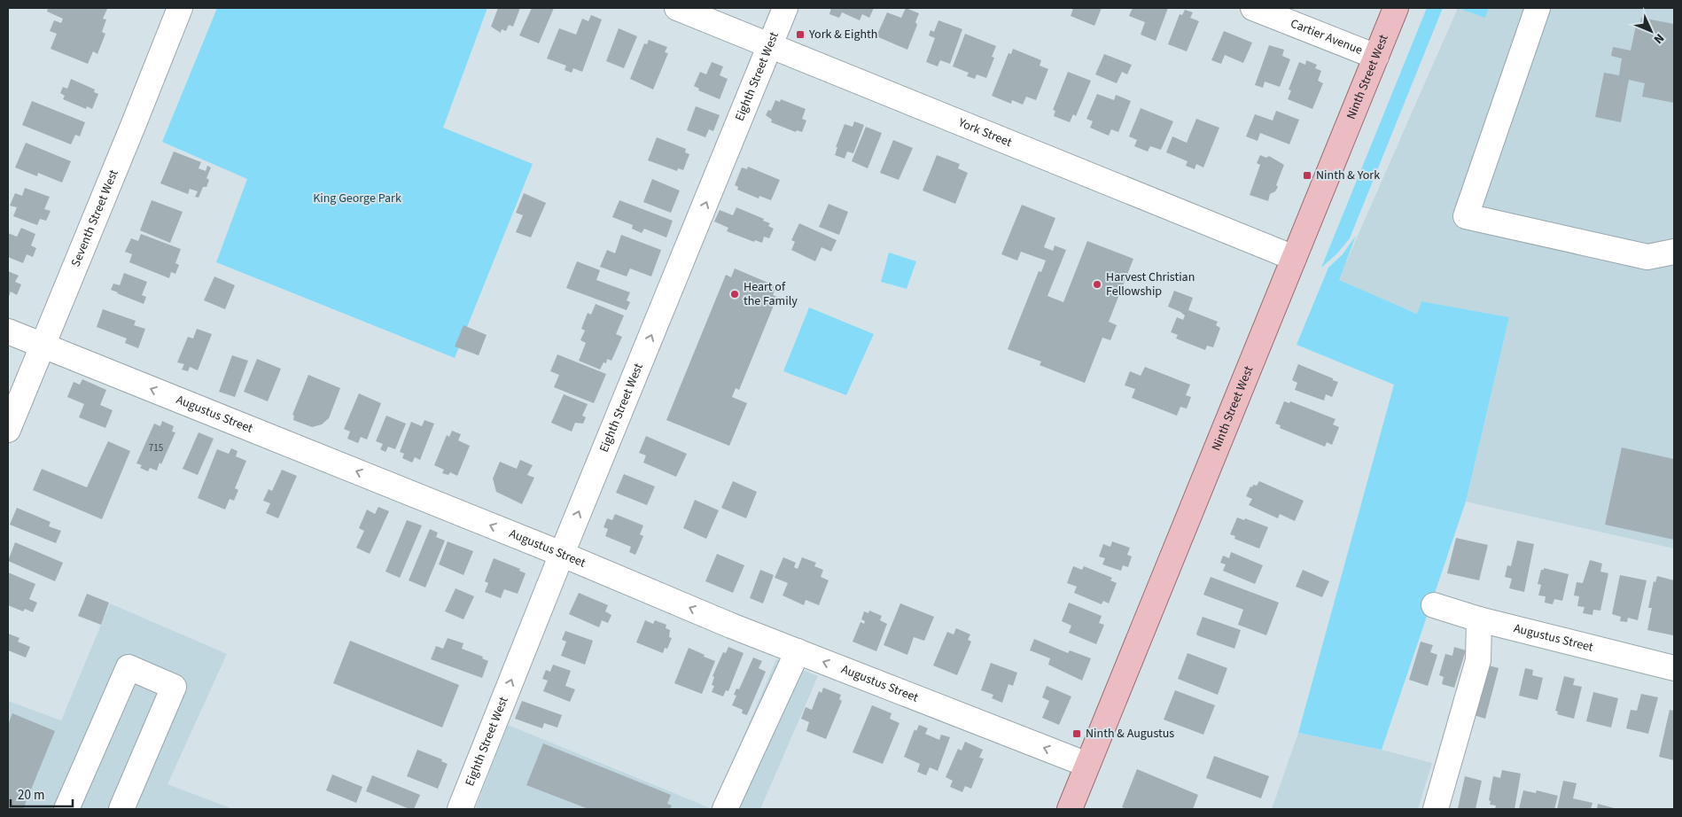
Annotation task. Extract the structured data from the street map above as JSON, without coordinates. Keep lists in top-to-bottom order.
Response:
{
  "streets": {
    "main road": ["Ninth Street West"],
    "street": [
      "Cartier Avenue",
      "Eighth Street West",
      "York Street",
      "Seventh Street West",
      "Augustus Street"
    ]
  },
  "crossings": [
    ["Cartier Avenue", "Ninth Street West"],
    ["Eighth Street West", "York Street"],
    ["Eighth Street West", "Augustus Street"],
    ["Ninth Street West", "York Street"],
    ["Ninth Street West", "Augustus Street"],
    ["Seventh Street West", "Augustus Street"]
  ],
  "one_way": ["Eighth Street West", "Augustus Street"],
  "parks": ["King George Park"],
  "places": {
    "transit": ["York & Eighth", "Ninth & York", "Ninth & Augustus"],
    "other": ["Harvest Christian Fellowship", "Heart of the Family"]
  },
  "house_numbers": ["715"],
  "scale_bar": "20 m",
  "north": "bottom right"
}
